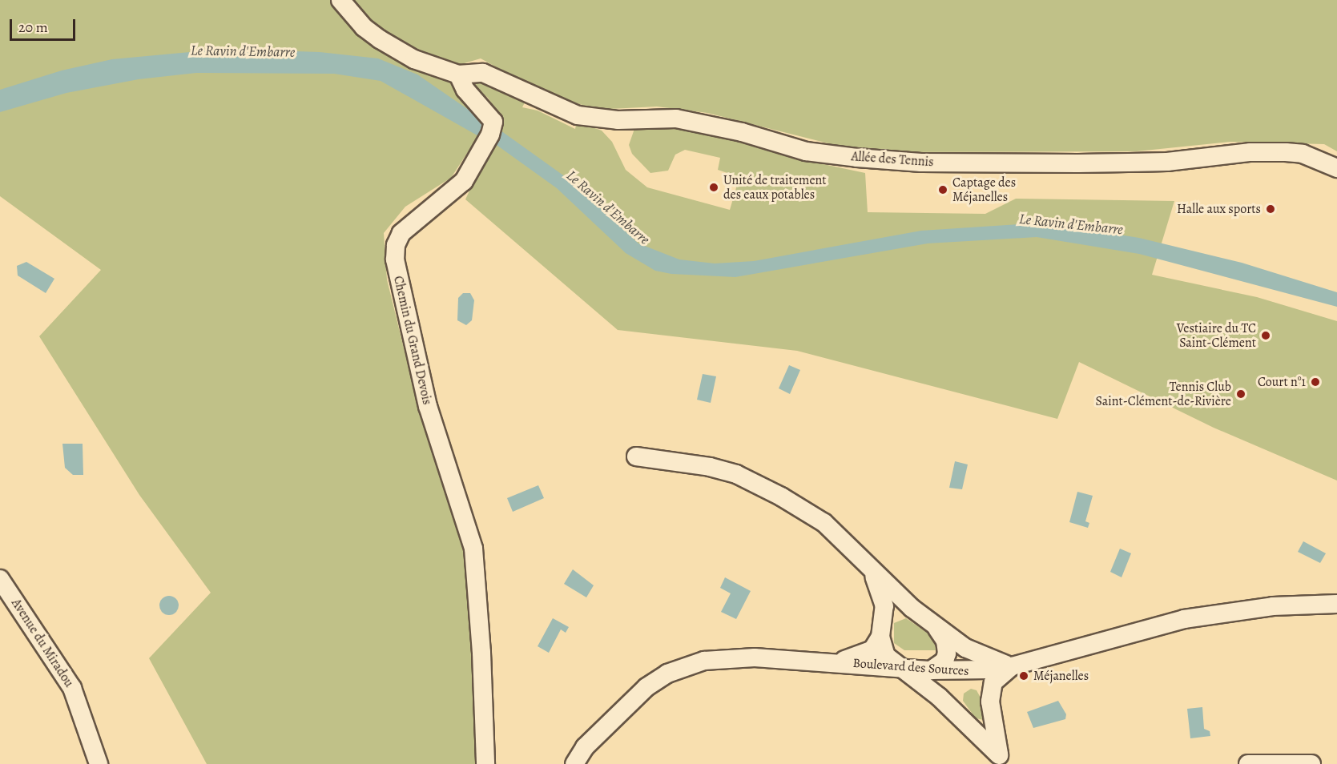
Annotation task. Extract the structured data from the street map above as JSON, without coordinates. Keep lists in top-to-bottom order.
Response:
{
  "streets": {
    "street": [
      "Allée des Tennis",
      "Chemin du Grand Devois",
      "Avenue du Miradou",
      "Boulevard des Sources"
    ]
  },
  "crossings": [
    ["Allée des Tennis", "Chemin du Grand Devois"]
  ],
  "water": ["Le Ravin d'Embarre"],
  "places": [
    "Unité de traitement des eaux potables",
    "Captage des Méjanelles",
    "Halle aux sports",
    "Vestiaire du TC Saint-Clément",
    "Court n°1",
    "Tennis Club Saint-Clément-de-Rivière",
    "Méjanelles"
  ],
  "scale_bar": "20 m"
}
